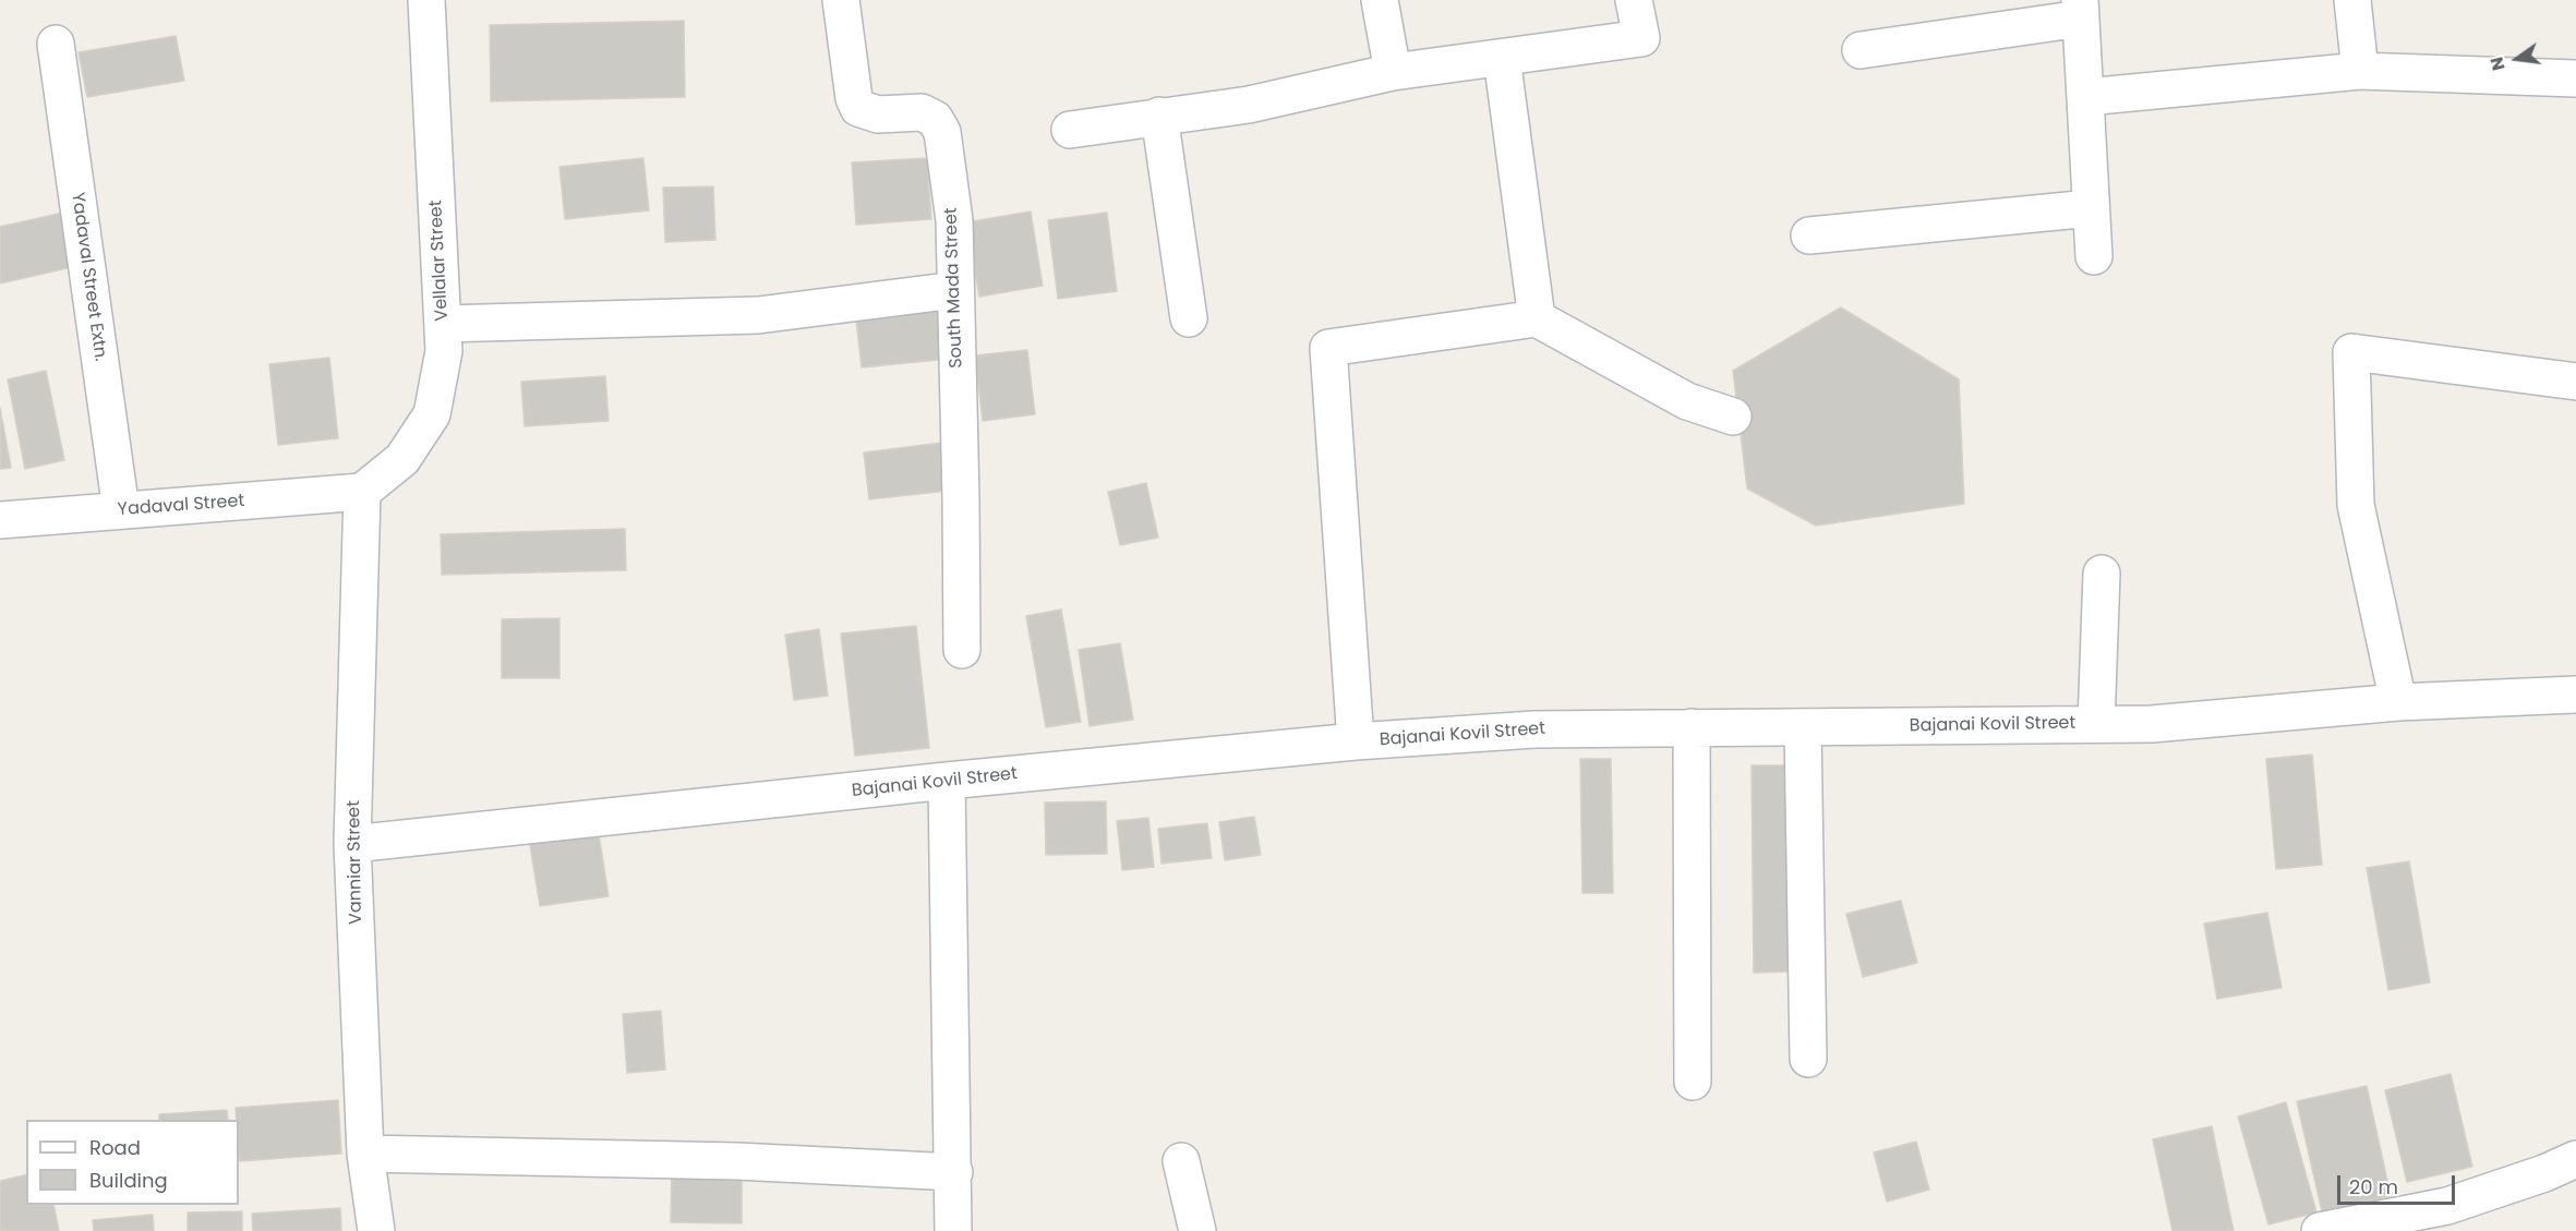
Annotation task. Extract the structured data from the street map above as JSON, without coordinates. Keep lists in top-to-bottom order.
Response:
{
  "streets": {
    "street": [
      "Vellalar Street",
      "Yadaval Street Extn.",
      "South Mada Street",
      "Yadaval Street",
      "Bajanai Kovil Street",
      "Vanniar Street"
    ]
  },
  "crossings": [
    ["Vellalar Street", "Yadaval Street"],
    ["Vellalar Street", "Vanniar Street"],
    ["Yadaval Street Extn.", "Yadaval Street"],
    ["Yadaval Street", "Vanniar Street"],
    ["Bajanai Kovil Street", "Vanniar Street"]
  ],
  "legend": ["Road", "Building"],
  "scale_bar": "20 m",
  "north": "left"
}
